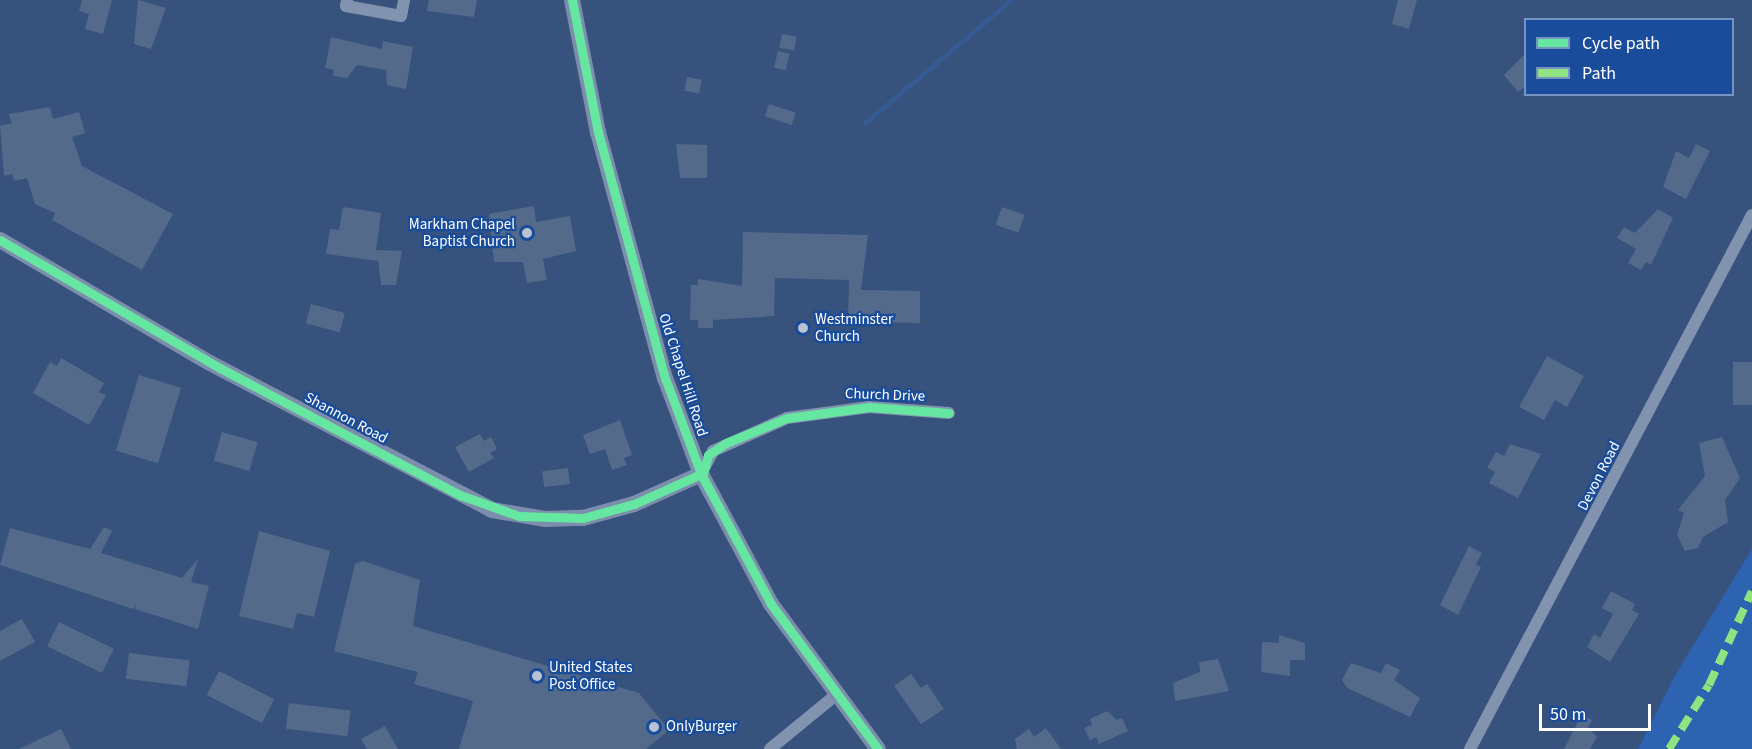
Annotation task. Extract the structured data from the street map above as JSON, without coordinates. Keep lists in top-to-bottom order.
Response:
{
  "streets": {
    "street": [
      "Old Chapel Hill Road",
      "Church Drive",
      "Shannon Road",
      "Devon Road"
    ]
  },
  "crossings": [
    ["Old Chapel Hill Road", "Church Drive"],
    ["Old Chapel Hill Road", "Shannon Road"],
    ["Church Drive", "Shannon Road"]
  ],
  "places": [
    "Markham Chapel Baptist Church",
    "Westminster Church",
    "United States Post Office",
    "OnlyBurger"
  ],
  "legend": ["Cycle path", "Path"],
  "scale_bar": "50 m"
}
